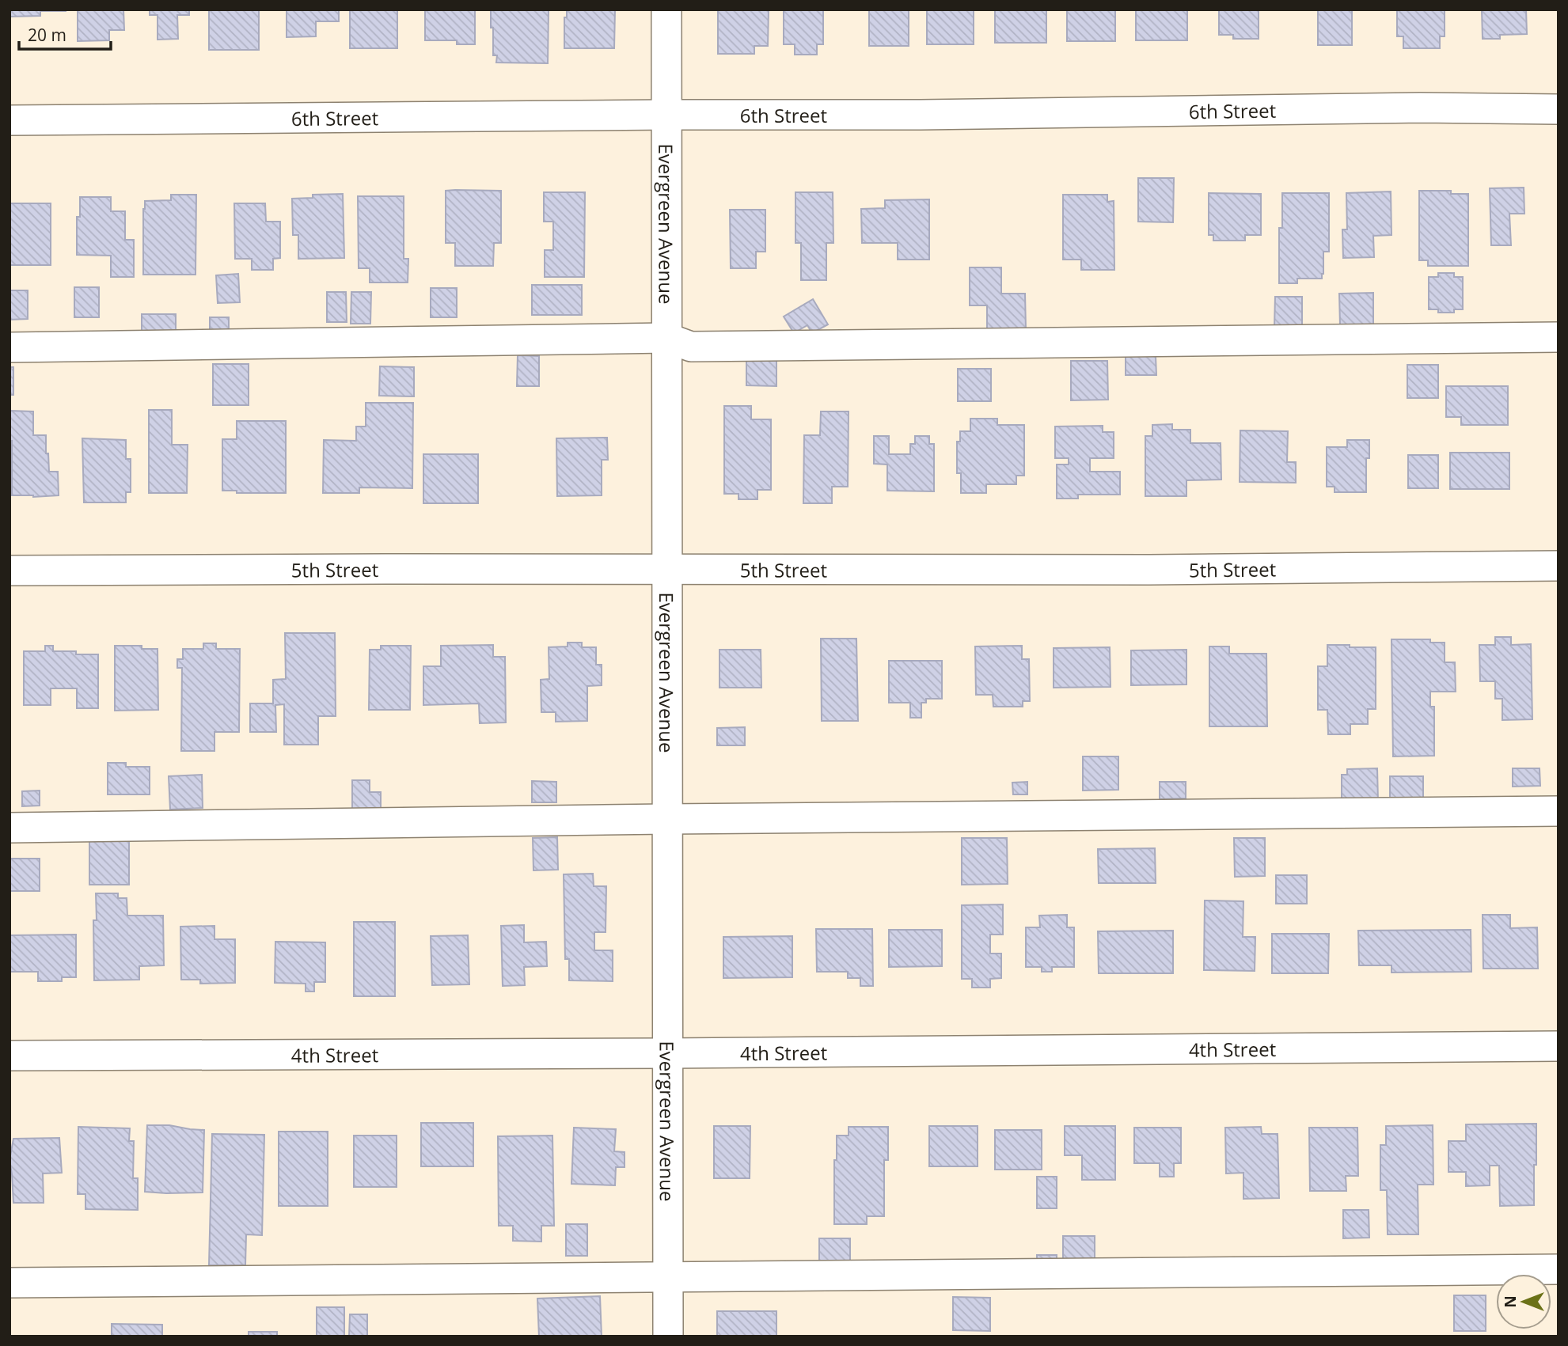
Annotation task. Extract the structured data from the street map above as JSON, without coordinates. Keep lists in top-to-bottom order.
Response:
{
  "streets": {
    "street": [
      "6th Street",
      "Evergreen Avenue",
      "5th Street",
      "4th Street"
    ]
  },
  "crossings": [
    ["6th Street", "Evergreen Avenue"],
    ["Evergreen Avenue", "5th Street"],
    ["Evergreen Avenue", "4th Street"]
  ],
  "scale_bar": "20 m",
  "north": "left"
}
